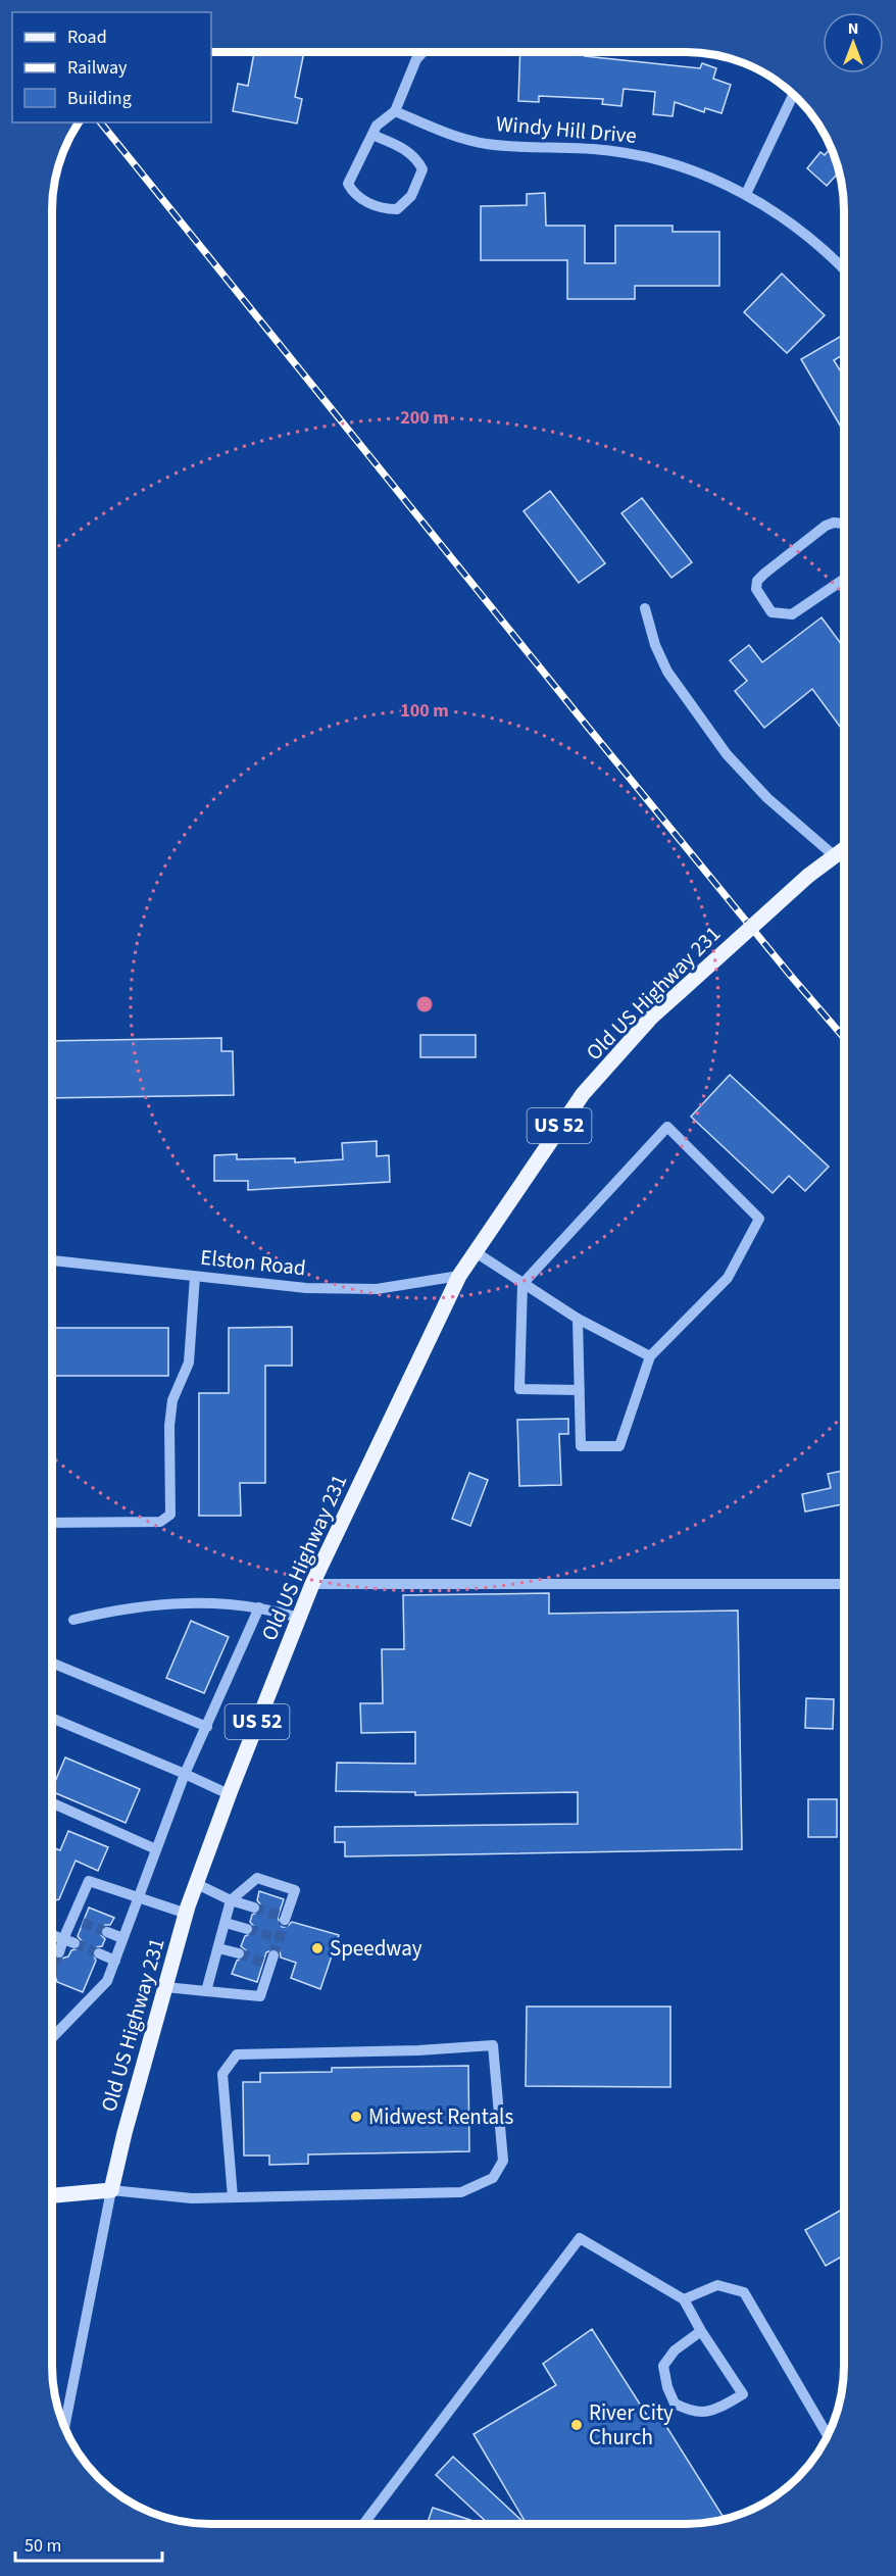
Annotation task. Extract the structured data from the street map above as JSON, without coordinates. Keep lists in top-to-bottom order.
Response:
{
  "streets": {
    "main road": ["Old US Highway 231", "US 52"],
    "street": ["Windy Hill Drive", "Elston Road"]
  },
  "crossings": [
    ["Old US Highway 231", "Elston Road"]
  ],
  "places": ["Speedway", "Midwest Rentals", "River City Church"],
  "legend": ["Road", "Railway", "Building"],
  "scale_bar": "50 m",
  "north": "top",
  "rings": ["200 m", "100 m"]
}
